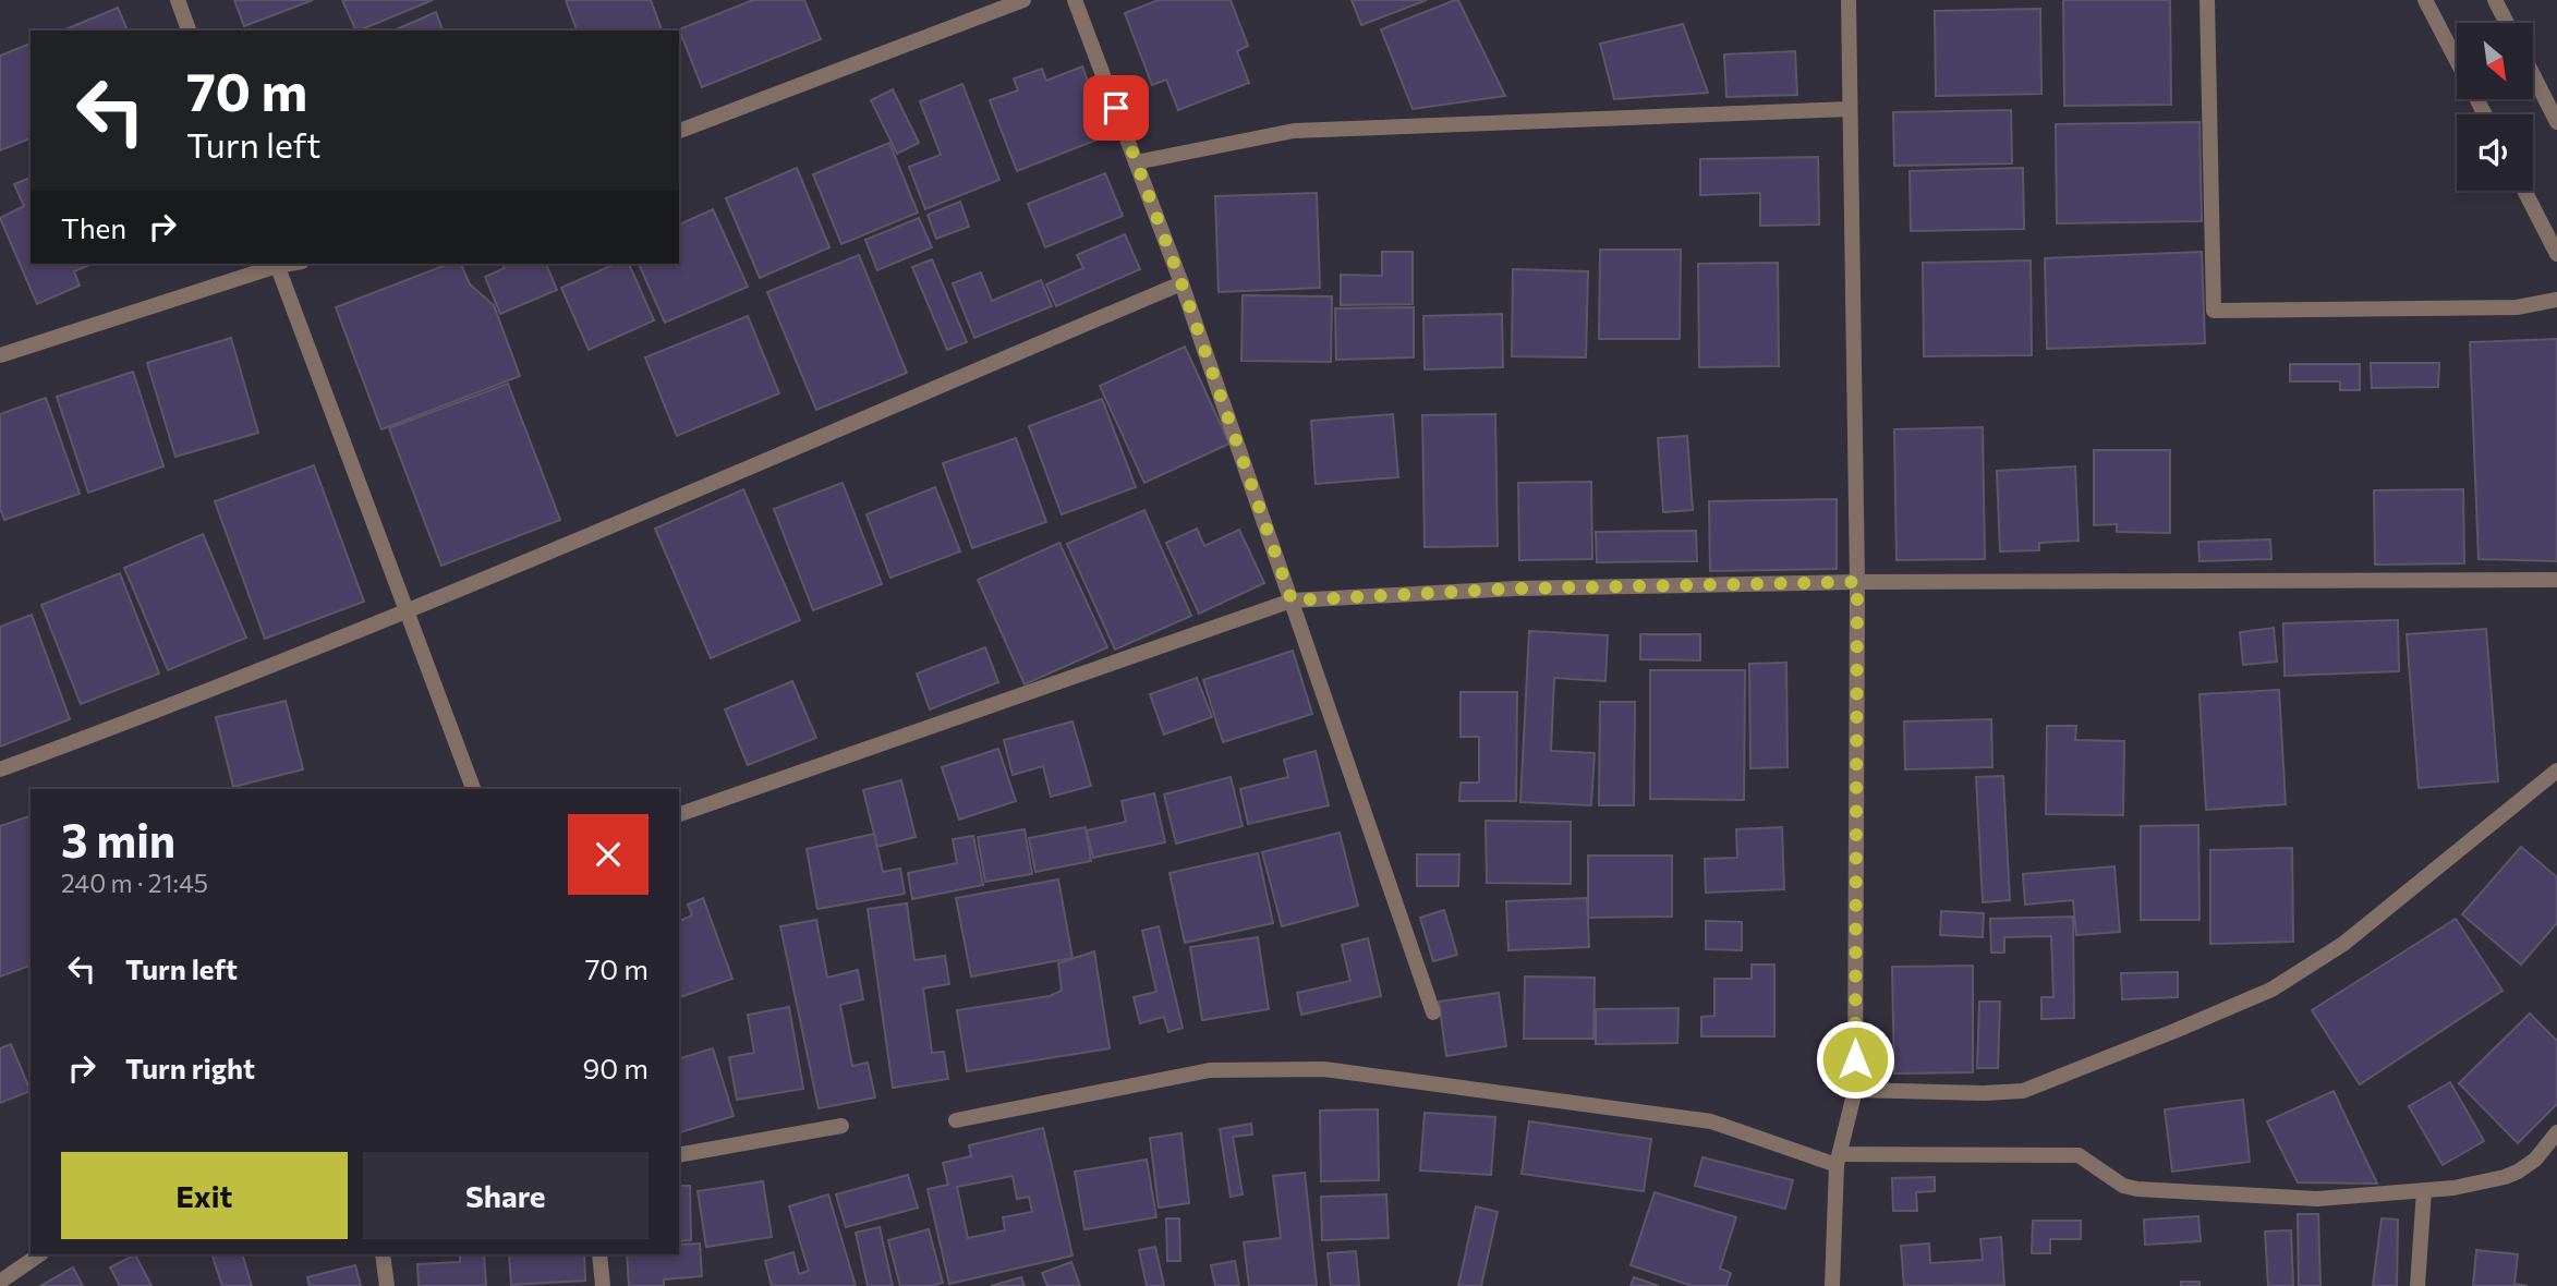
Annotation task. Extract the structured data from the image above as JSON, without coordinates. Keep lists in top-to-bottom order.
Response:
{
  "north": "bottom right",
  "page": {
    "turn": ["70 m", "Turn left"],
    "then": "Then",
    "heading": ["3 min", "240 m · 21:45"],
    "list": [
      {
        "name": "Turn left",
        "value": "70 m"
      },
      {
        "name": "Turn right",
        "value": "90 m"
      }
    ],
    "buttons": ["Exit", "Share"]
  }
}
